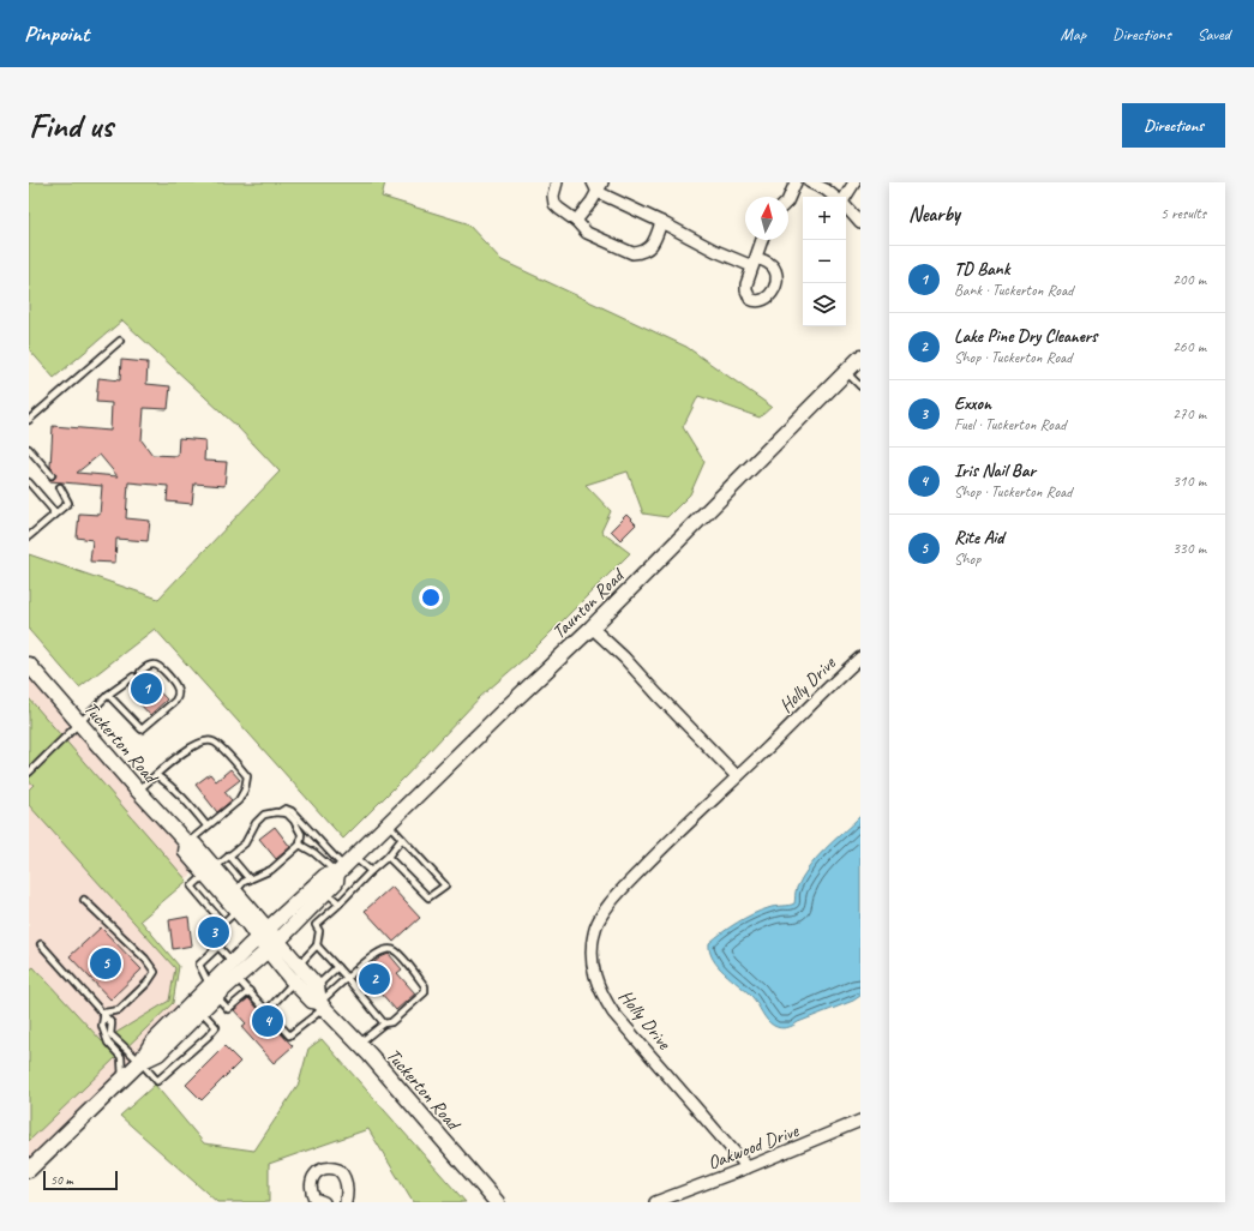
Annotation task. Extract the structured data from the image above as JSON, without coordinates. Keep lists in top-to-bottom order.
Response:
{
  "streets": {
    "main road": ["Taunton Road", "Tuckerton Road"],
    "street": ["Holly Drive", "Oakwood Drive"]
  },
  "crossings": [
    ["Taunton Road", "Tuckerton Road"],
    ["Holly Drive", "Oakwood Drive"]
  ],
  "scale_bar": "50 m",
  "north": "top",
  "page": {
    "header": "Pinpoint",
    "nav": ["Map", "Directions", "Saved"],
    "buttons": "Directions",
    "title": "Find us",
    "heading": ["Nearby", "5 results"],
    "map_buttons": ["+", "−"],
    "list": [
      {
        "mark": "1",
        "name": "TD Bank",
        "note": "Bank · Tuckerton Road",
        "value": "200 m"
      },
      {
        "mark": "2",
        "name": "Lake Pine Dry Cleaners",
        "note": "Shop · Tuckerton Road",
        "value": "260 m"
      },
      {
        "mark": "3",
        "name": "Exxon",
        "note": "Fuel · Tuckerton Road",
        "value": "270 m"
      },
      {
        "mark": "4",
        "name": "Iris Nail Bar",
        "note": "Shop · Tuckerton Road",
        "value": "310 m"
      },
      {
        "mark": "5",
        "name": "Rite Aid",
        "note": "Shop",
        "value": "330 m"
      }
    ],
    "pins": [
      "1",
      "3",
      "5",
      "2",
      "4"
    ],
    "scale": "50 m"
  }
}
